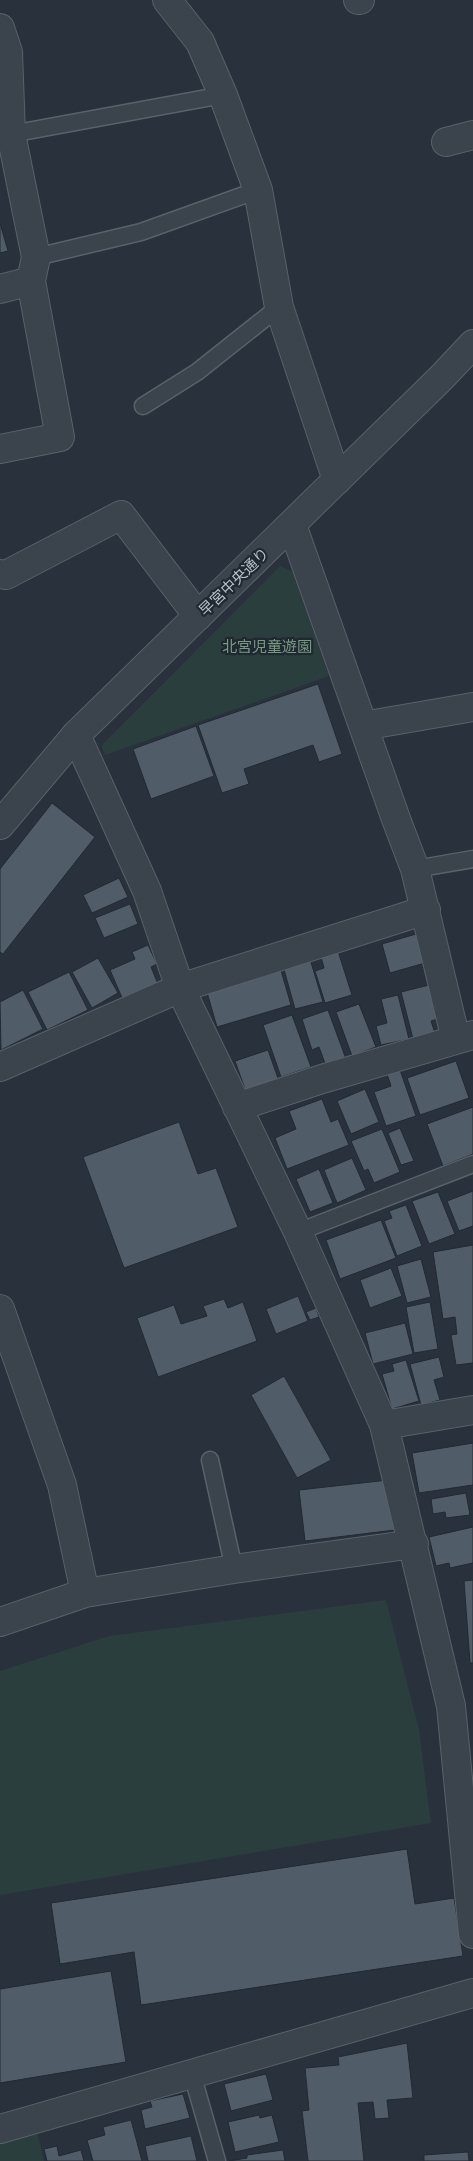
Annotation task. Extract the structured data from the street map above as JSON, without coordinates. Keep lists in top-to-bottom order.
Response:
{
  "streets": {
    "street": ["早宮中央通り"]
  },
  "parks": ["北宮児童遊園"]
}
